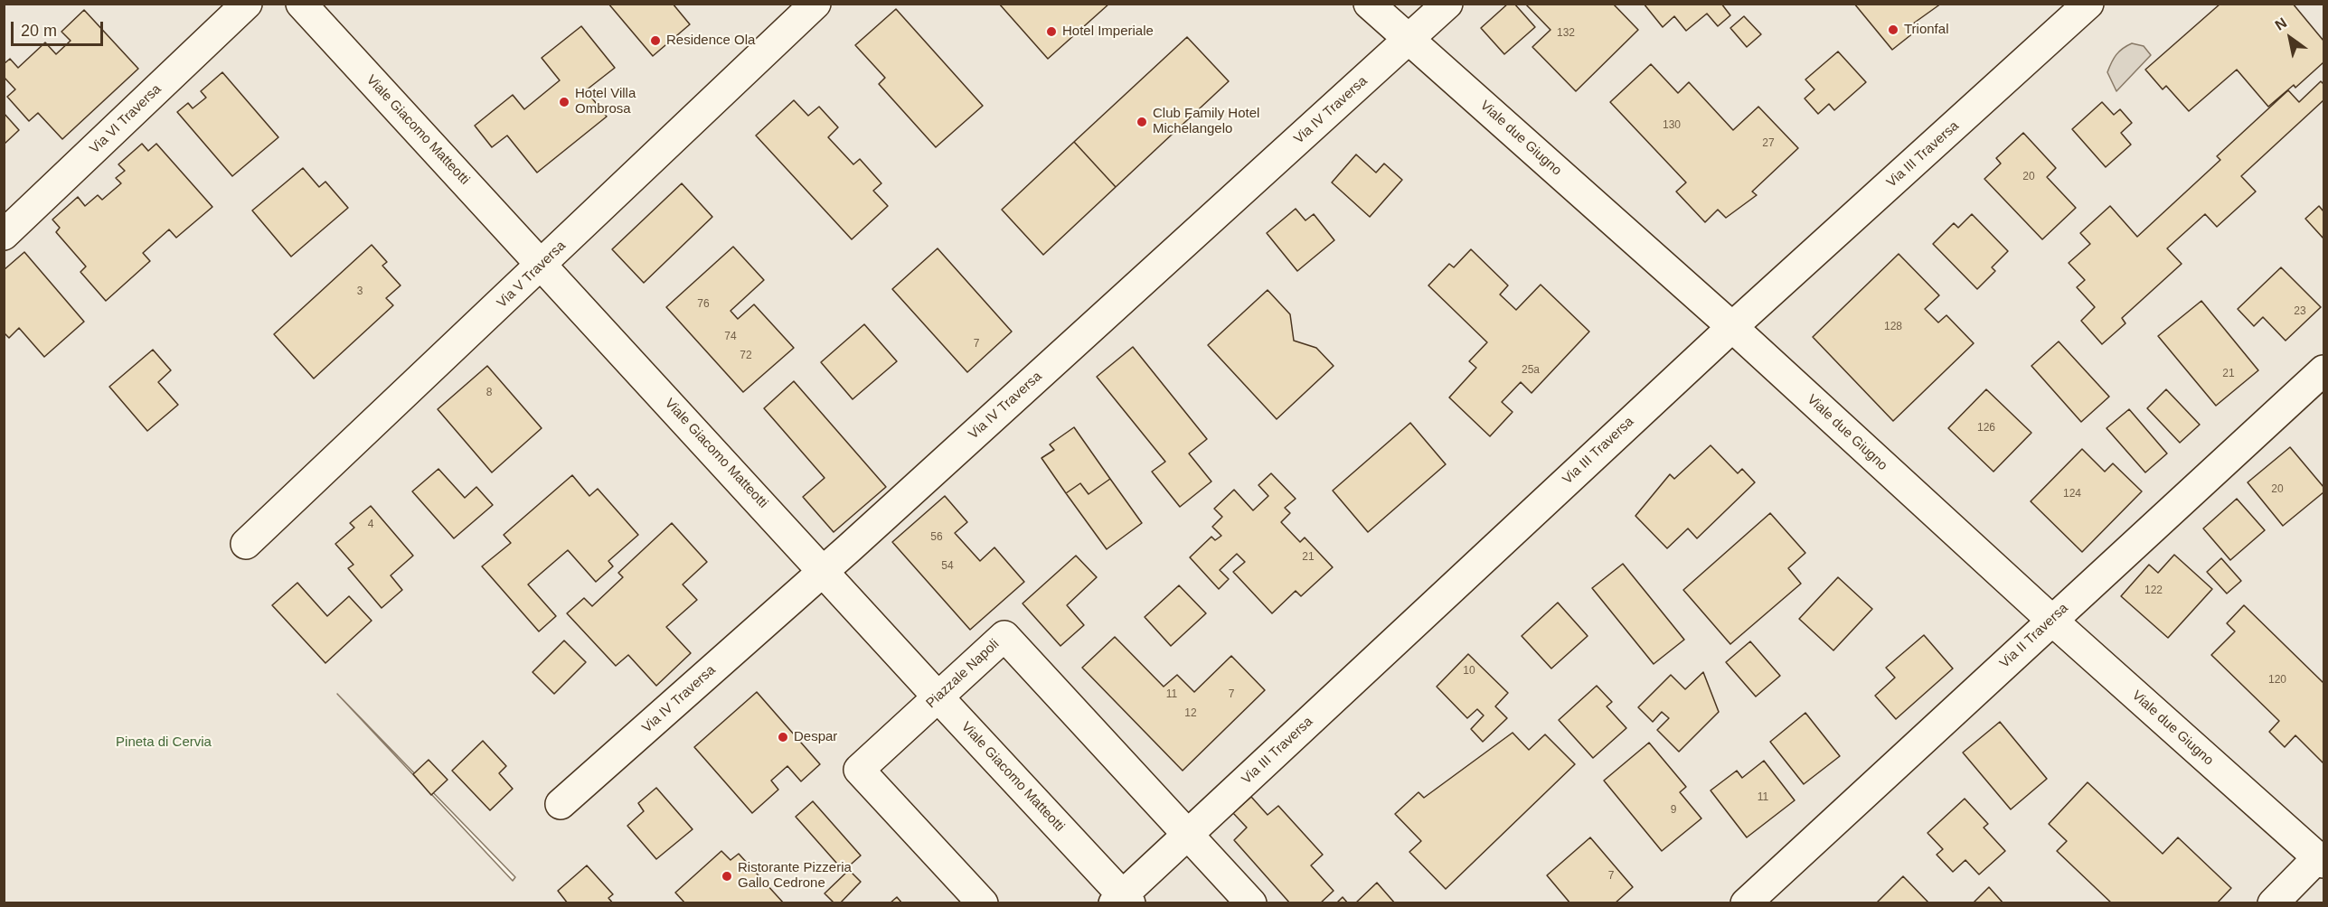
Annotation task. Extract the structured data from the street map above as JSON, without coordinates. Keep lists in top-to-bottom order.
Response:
{
  "streets": {
    "street": [
      "Via IV Traversa",
      "Via VI Traversa",
      "Viale Giacomo Matteotti",
      "Viale due Giugno",
      "Via III Traversa",
      "Via V Traversa",
      "Via II Traversa",
      "Piazzale Napoli"
    ]
  },
  "crossings": [
    ["Via IV Traversa", "Viale Giacomo Matteotti"],
    ["Via IV Traversa", "Viale due Giugno"],
    ["Viale Giacomo Matteotti", "Via III Traversa"],
    ["Viale Giacomo Matteotti", "Via V Traversa"],
    ["Viale Giacomo Matteotti", "Piazzale Napoli"],
    ["Viale due Giugno", "Via III Traversa"],
    ["Viale due Giugno", "Via II Traversa"],
    ["Via III Traversa", "Piazzale Napoli"]
  ],
  "parks": ["Pineta di Cervia"],
  "places": [
    "Trionfal",
    "Hotel Imperiale",
    "Residence Ola",
    "Hotel Villa Ombrosa",
    "Club Family Hotel Michelangelo",
    "Despar",
    "Ristorante Pizzeria Gallo Cedrone"
  ],
  "house_numbers": [
    "132",
    "130",
    "27",
    "20",
    "3",
    "76",
    "23",
    "128",
    "74",
    "7",
    "72",
    "25a",
    "21",
    "8",
    "126",
    "20",
    "124",
    "4",
    "56",
    "21",
    "54",
    "122",
    "10",
    "120",
    "11",
    "7",
    "12",
    "11",
    "9",
    "7"
  ],
  "scale_bar": "20 m",
  "north": "top left"
}
